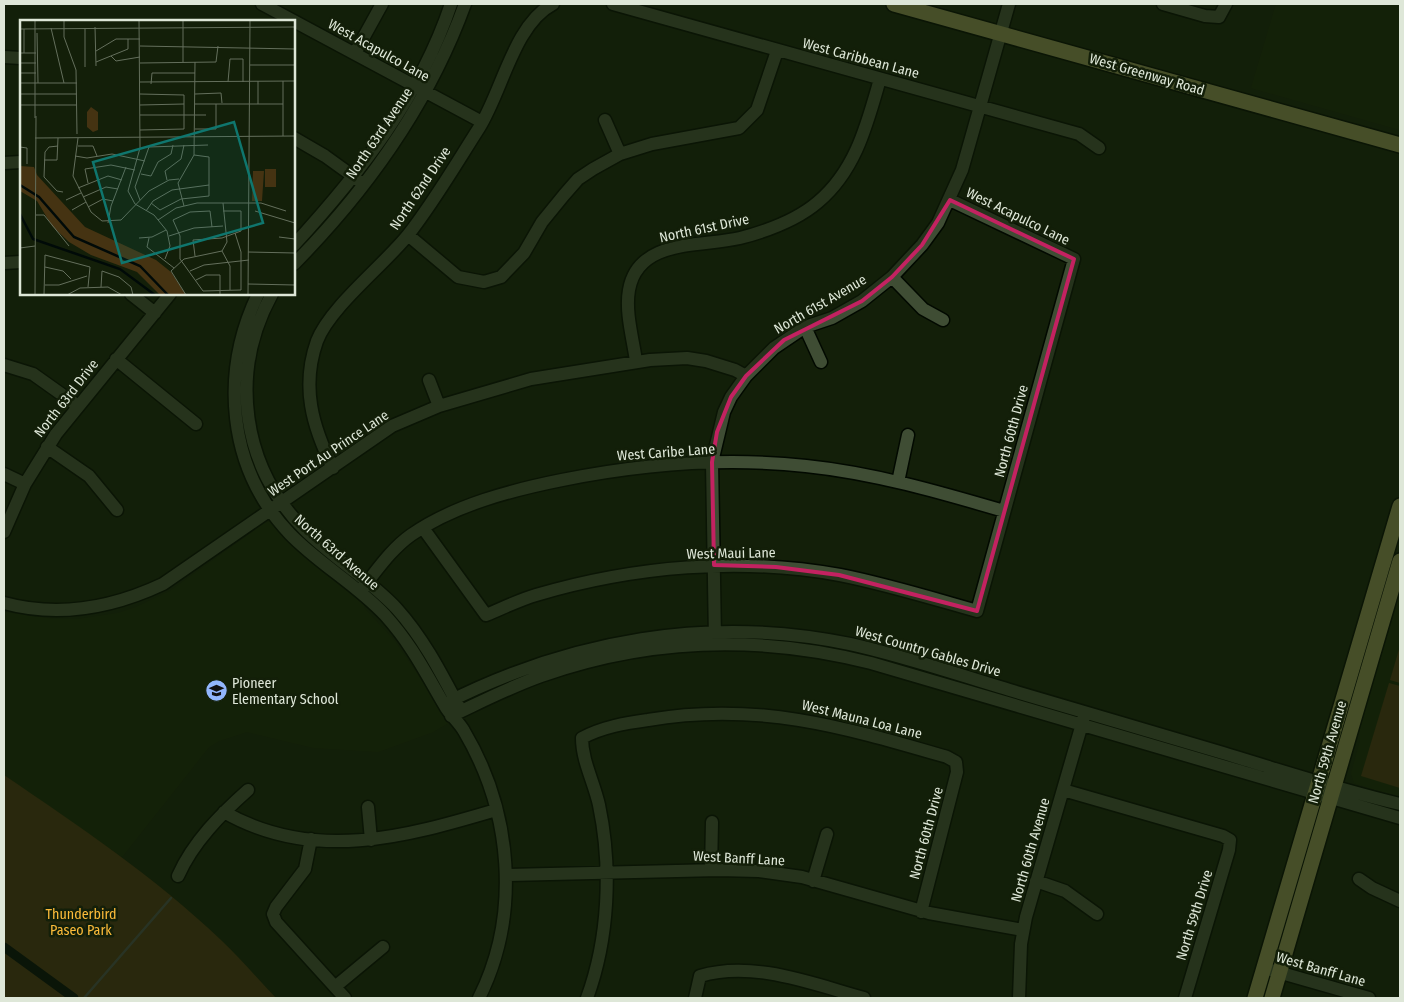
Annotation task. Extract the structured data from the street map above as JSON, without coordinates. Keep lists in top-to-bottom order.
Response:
{
  "streets": {
    "main road": ["West Greenway Road", "North 59th Avenue"],
    "street": [
      "West Acapulco Lane",
      "West Caribbean Lane",
      "North 63rd Avenue",
      "North 62nd Drive",
      "North 61st Drive",
      "North 61st Avenue",
      "North 63rd Drive",
      "North 60th Drive",
      "West Caribe Lane",
      "West Port Au Prince Lane",
      "West Maui Lane",
      "West Country Gables Drive",
      "West Mauna Loa Lane",
      "North 60th Avenue",
      "West Banff Lane",
      "North 59th Drive"
    ]
  },
  "crossings": [
    ["West Acapulco Lane", "North 63rd Avenue"],
    ["West Acapulco Lane", "North 62nd Drive"],
    ["West Acapulco Lane", "North 61st Avenue"],
    ["West Acapulco Lane", "North 60th Drive"],
    ["West Caribbean Lane", "North 61st Drive"],
    ["West Caribbean Lane", "North 61st Avenue"],
    ["West Greenway Road", "North 61st Avenue"],
    ["North 63rd Avenue", "West Caribe Lane"],
    ["North 63rd Avenue", "West Port Au Prince Lane"],
    ["North 63rd Avenue", "West Country Gables Drive"],
    ["North 63rd Avenue", "West Banff Lane"],
    ["North 62nd Drive", "West Port Au Prince Lane"],
    ["North 61st Drive", "West Port Au Prince Lane"],
    ["North 61st Avenue", "West Caribe Lane"],
    ["North 61st Avenue", "West Port Au Prince Lane"],
    ["North 61st Avenue", "West Maui Lane"],
    ["North 61st Avenue", "West Country Gables Drive"],
    ["North 60th Drive", "West Caribe Lane"],
    ["North 60th Drive", "West Maui Lane"],
    ["North 60th Drive", "West Mauna Loa Lane"],
    ["North 60th Drive", "West Banff Lane"],
    ["West Caribe Lane", "West Maui Lane"],
    ["West Country Gables Drive", "North 59th Avenue"],
    ["West Country Gables Drive", "North 60th Avenue"],
    ["West Mauna Loa Lane", "West Banff Lane"],
    ["North 59th Avenue", "West Banff Lane"],
    ["North 60th Avenue", "West Banff Lane"],
    ["North 60th Avenue", "North 59th Drive"]
  ],
  "parks": ["Thunderbird Paseo Park"],
  "places": {
    "school or university": ["Pioneer Elementary School"]
  }
}
